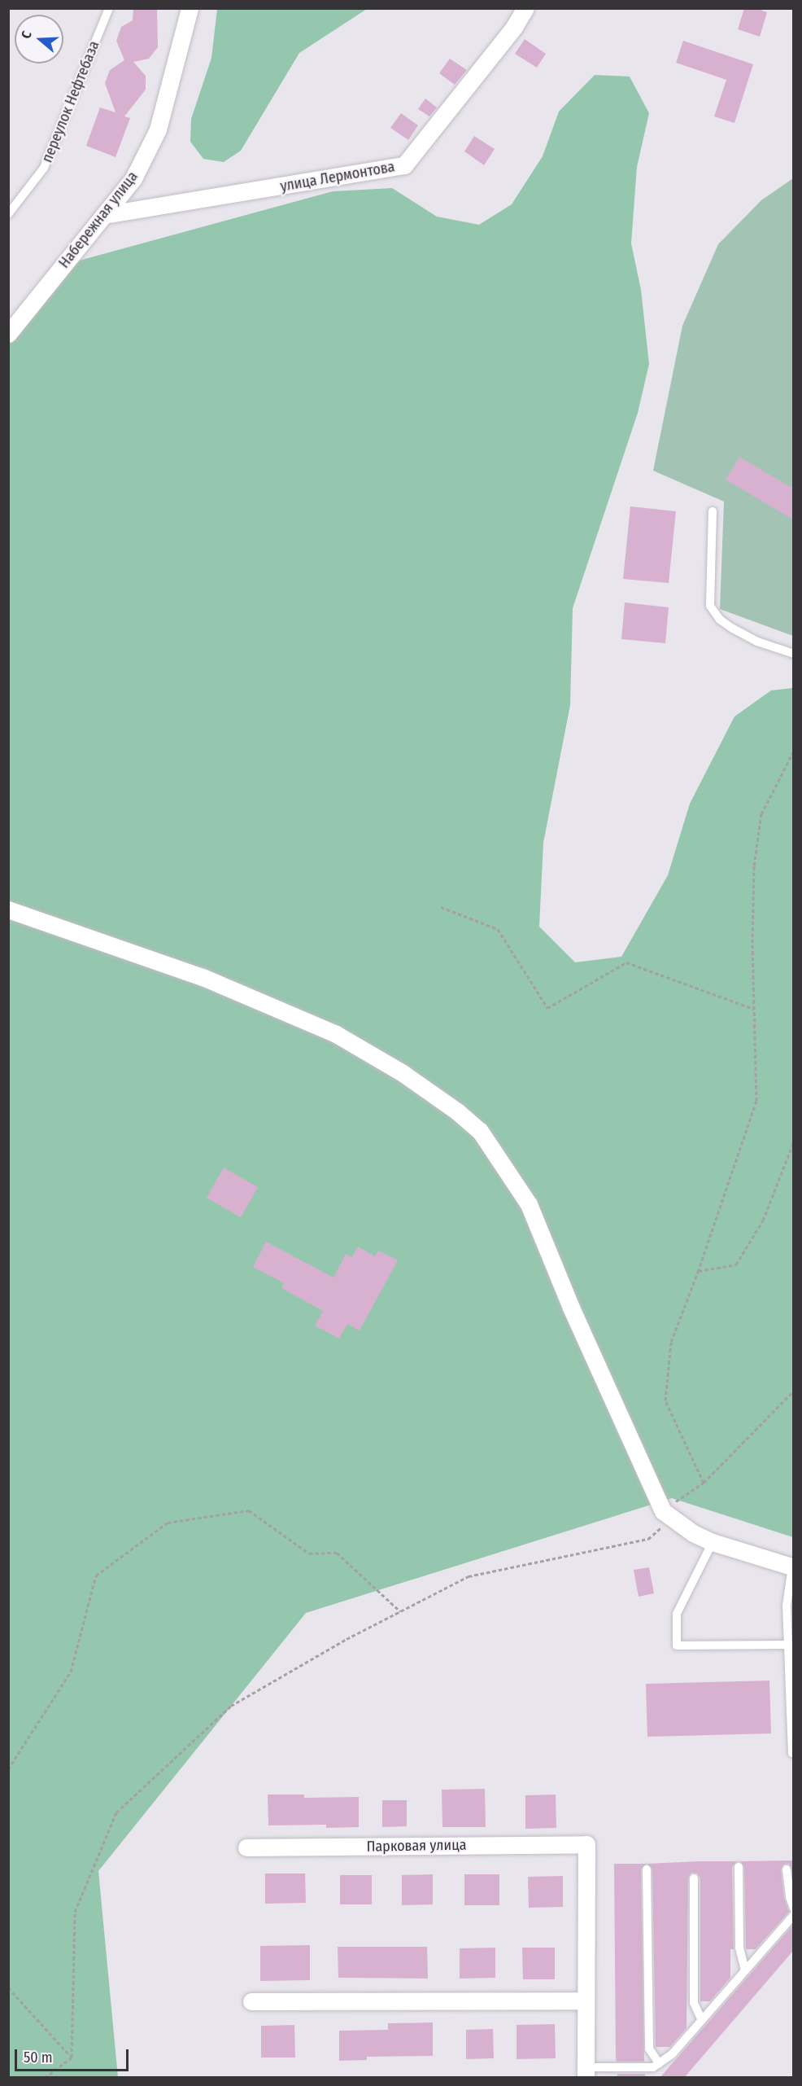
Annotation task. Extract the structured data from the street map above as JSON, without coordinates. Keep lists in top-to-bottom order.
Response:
{
  "streets": {
    "street": ["улица Лермонтова", "Набережная улица", "Парковая улица"],
    "lane": ["переулок Нефтебаза"]
  },
  "crossings": [
    ["улица Лермонтова", "Набережная улица"]
  ],
  "scale_bar": "50 m",
  "north": "left"
}
